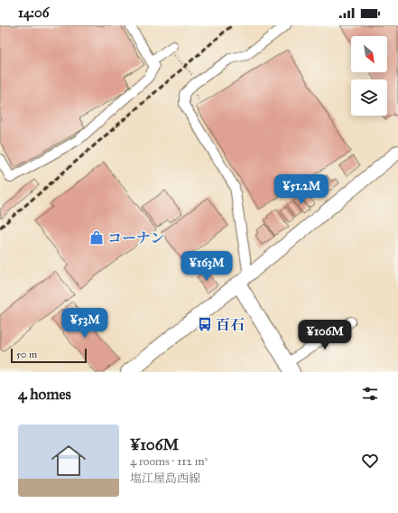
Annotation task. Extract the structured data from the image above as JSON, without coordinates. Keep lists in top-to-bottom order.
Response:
{
  "places": {
    "shop": ["コーナン"],
    "bus stop": ["百石"]
  },
  "scale_bar": "50 m",
  "north": "bottom right",
  "page": {
    "status": "14:06",
    "price": [
      "¥51.2M",
      "¥163M",
      "¥53M",
      "¥106M"
    ],
    "scale": "50 m",
    "heading": "4 homes",
    "list": [
      {
        "name": "¥106M",
        "note": "4 rooms · 112 m² · 塩江屋島西線"
      }
    ]
  }
}
